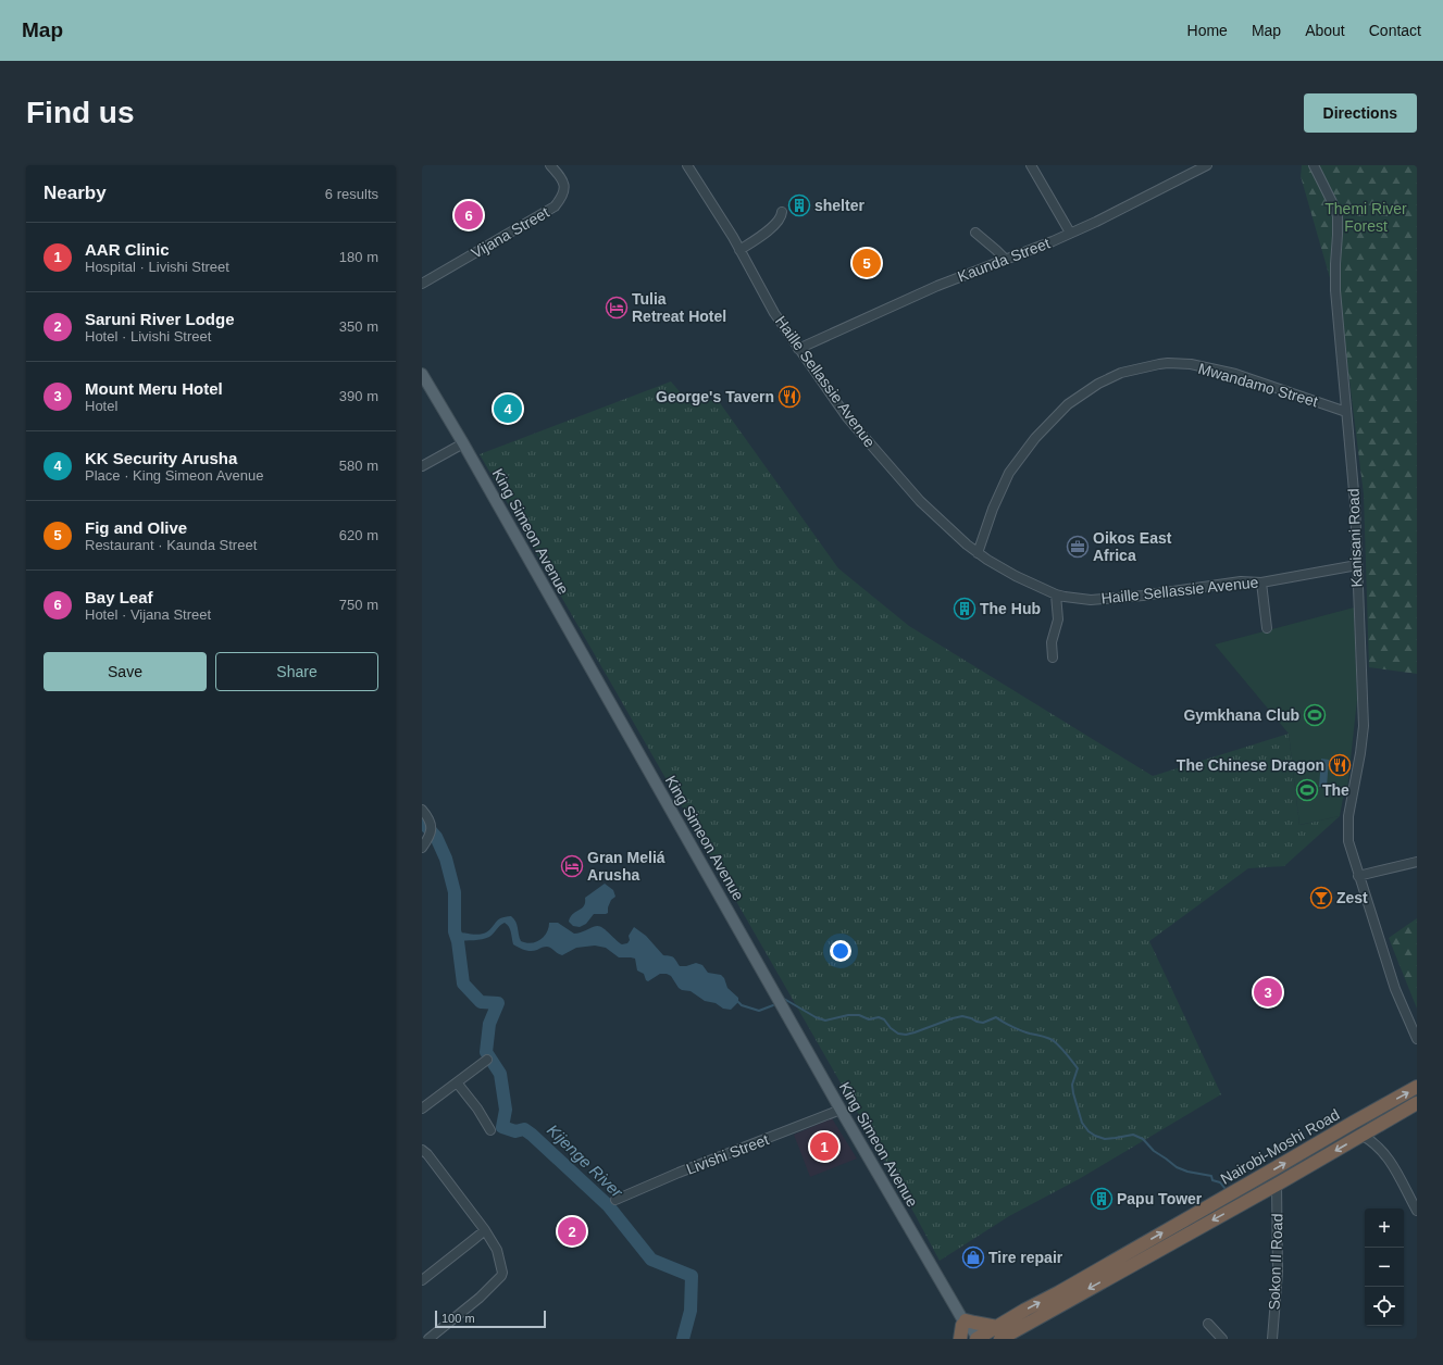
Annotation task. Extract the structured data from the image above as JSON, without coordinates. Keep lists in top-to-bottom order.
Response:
{
  "streets": {
    "highway": ["Nairobi-Moshi Road"],
    "main road": ["King Simeon Avenue"],
    "street": [
      "Vijana Street",
      "Kaunda Street",
      "Haille Sellassie Avenue",
      "Mwandamo Street",
      "Kanisani Road",
      "Livishi Street",
      "Sokon II Road"
    ]
  },
  "crossings": [
    ["Kaunda Street", "Haille Sellassie Avenue"],
    ["Haille Sellassie Avenue", "Mwandamo Street"],
    ["Haille Sellassie Avenue", "Kanisani Road"],
    ["Mwandamo Street", "Kanisani Road"],
    ["King Simeon Avenue", "Livishi Street"],
    ["Nairobi-Moshi Road", "Sokon II Road"]
  ],
  "water": ["Kijenge River"],
  "parks": ["Themi River Forest"],
  "places": {
    "building": ["shelter", "The Hub", "Papu Tower"],
    "hotel": ["Tulia Retreat Hotel", "Gran Meliá Arusha"],
    "restaurant": ["George's Tavern", "The Chinese Dragon"],
    "office": ["Oikos East Africa"],
    "sports": ["Gymkhana Club", "The"],
    "bar": ["Zest"],
    "shop": ["Tire repair"]
  },
  "scale_bar": "100 m",
  "page": {
    "header": "Map",
    "nav": [
      "Home",
      "Map",
      "About",
      "Contact"
    ],
    "buttons": [
      "Directions",
      ["Save", "Share"]
    ],
    "title": "Find us",
    "heading": ["Nearby", "6 results"],
    "pins": [
      "6",
      "5",
      "4",
      "3",
      "1",
      "2"
    ],
    "list": [
      {
        "mark": "1",
        "name": "AAR Clinic",
        "note": "Hospital · Livishi Street",
        "value": "180 m"
      },
      {
        "mark": "2",
        "name": "Saruni River Lodge",
        "note": "Hotel · Livishi Street",
        "value": "350 m"
      },
      {
        "mark": "3",
        "name": "Mount Meru Hotel",
        "note": "Hotel",
        "value": "390 m"
      },
      {
        "mark": "4",
        "name": "KK Security Arusha",
        "note": "Place · King Simeon Avenue",
        "value": "580 m"
      },
      {
        "mark": "5",
        "name": "Fig and Olive",
        "note": "Restaurant · Kaunda Street",
        "value": "620 m"
      },
      {
        "mark": "6",
        "name": "Bay Leaf",
        "note": "Hotel · Vijana Street",
        "value": "750 m"
      }
    ],
    "map_buttons": ["+", "−"],
    "scale": "100 m"
  }
}
